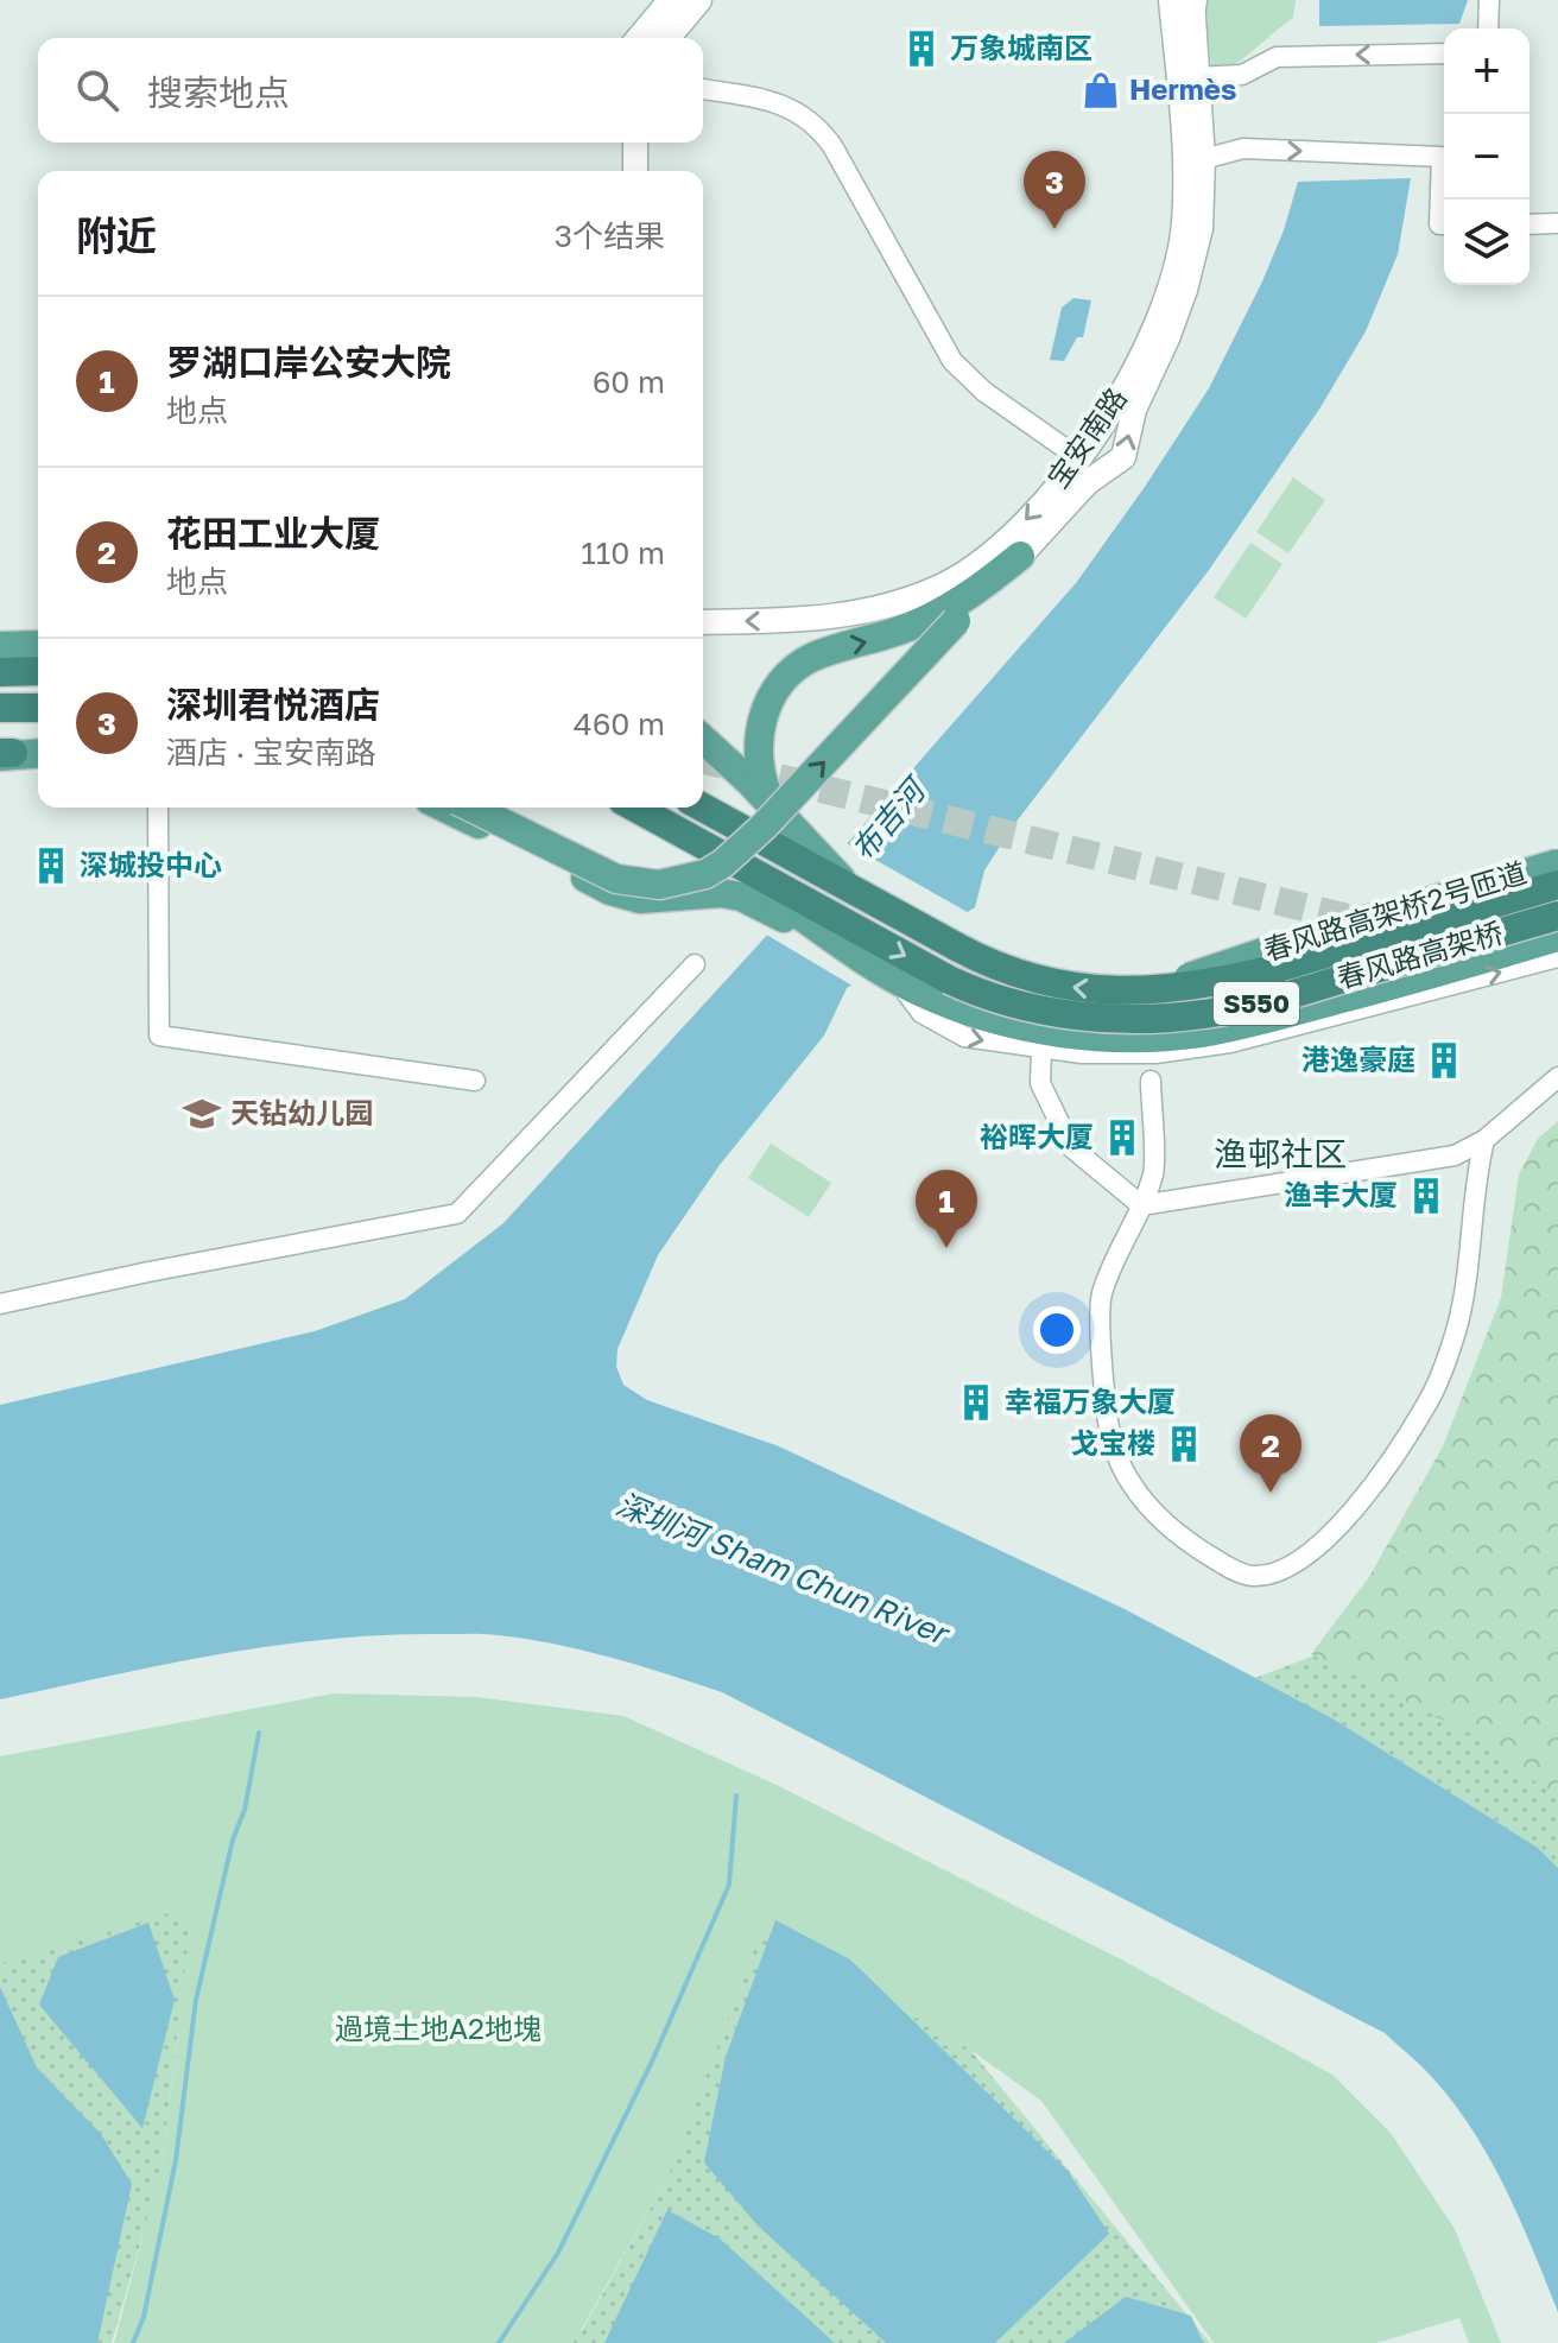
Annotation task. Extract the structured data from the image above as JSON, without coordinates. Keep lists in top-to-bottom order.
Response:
{
  "streets": {
    "highway": ["春风路高架桥", "S550"],
    "main road": ["春风路高架桥2号匝道"],
    "street": ["宝安南路"]
  },
  "crossings": [
    ["春风路高架桥2号匝道", "春风路高架桥"],
    ["春风路高架桥", "S550"]
  ],
  "districts": ["渔邨社区"],
  "water": ["布吉河", "深圳河 Sham Chun River"],
  "parks": ["過境土地A2地塊"],
  "places": {
    "building": [
      "万象城南区",
      "深城投中心",
      "港逸豪庭",
      "裕晖大厦",
      "渔丰大厦",
      "幸福万象大厦",
      "戈宝楼"
    ],
    "shop": ["Hermès"],
    "school or university": ["天钻幼儿园"]
  },
  "page": {
    "map_buttons": ["+", "−"],
    "search": "搜索地点",
    "pins": ["3", "1", "2"],
    "heading": ["附近", "3个结果"],
    "list": [
      {
        "mark": "1",
        "name": "罗湖口岸公安大院",
        "note": "地点",
        "value": "60 m"
      },
      {
        "mark": "2",
        "name": "花田工业大厦",
        "note": "地点",
        "value": "110 m"
      },
      {
        "mark": "3",
        "name": "深圳君悦酒店",
        "note": "酒店 · 宝安南路",
        "value": "460 m"
      }
    ]
  }
}
